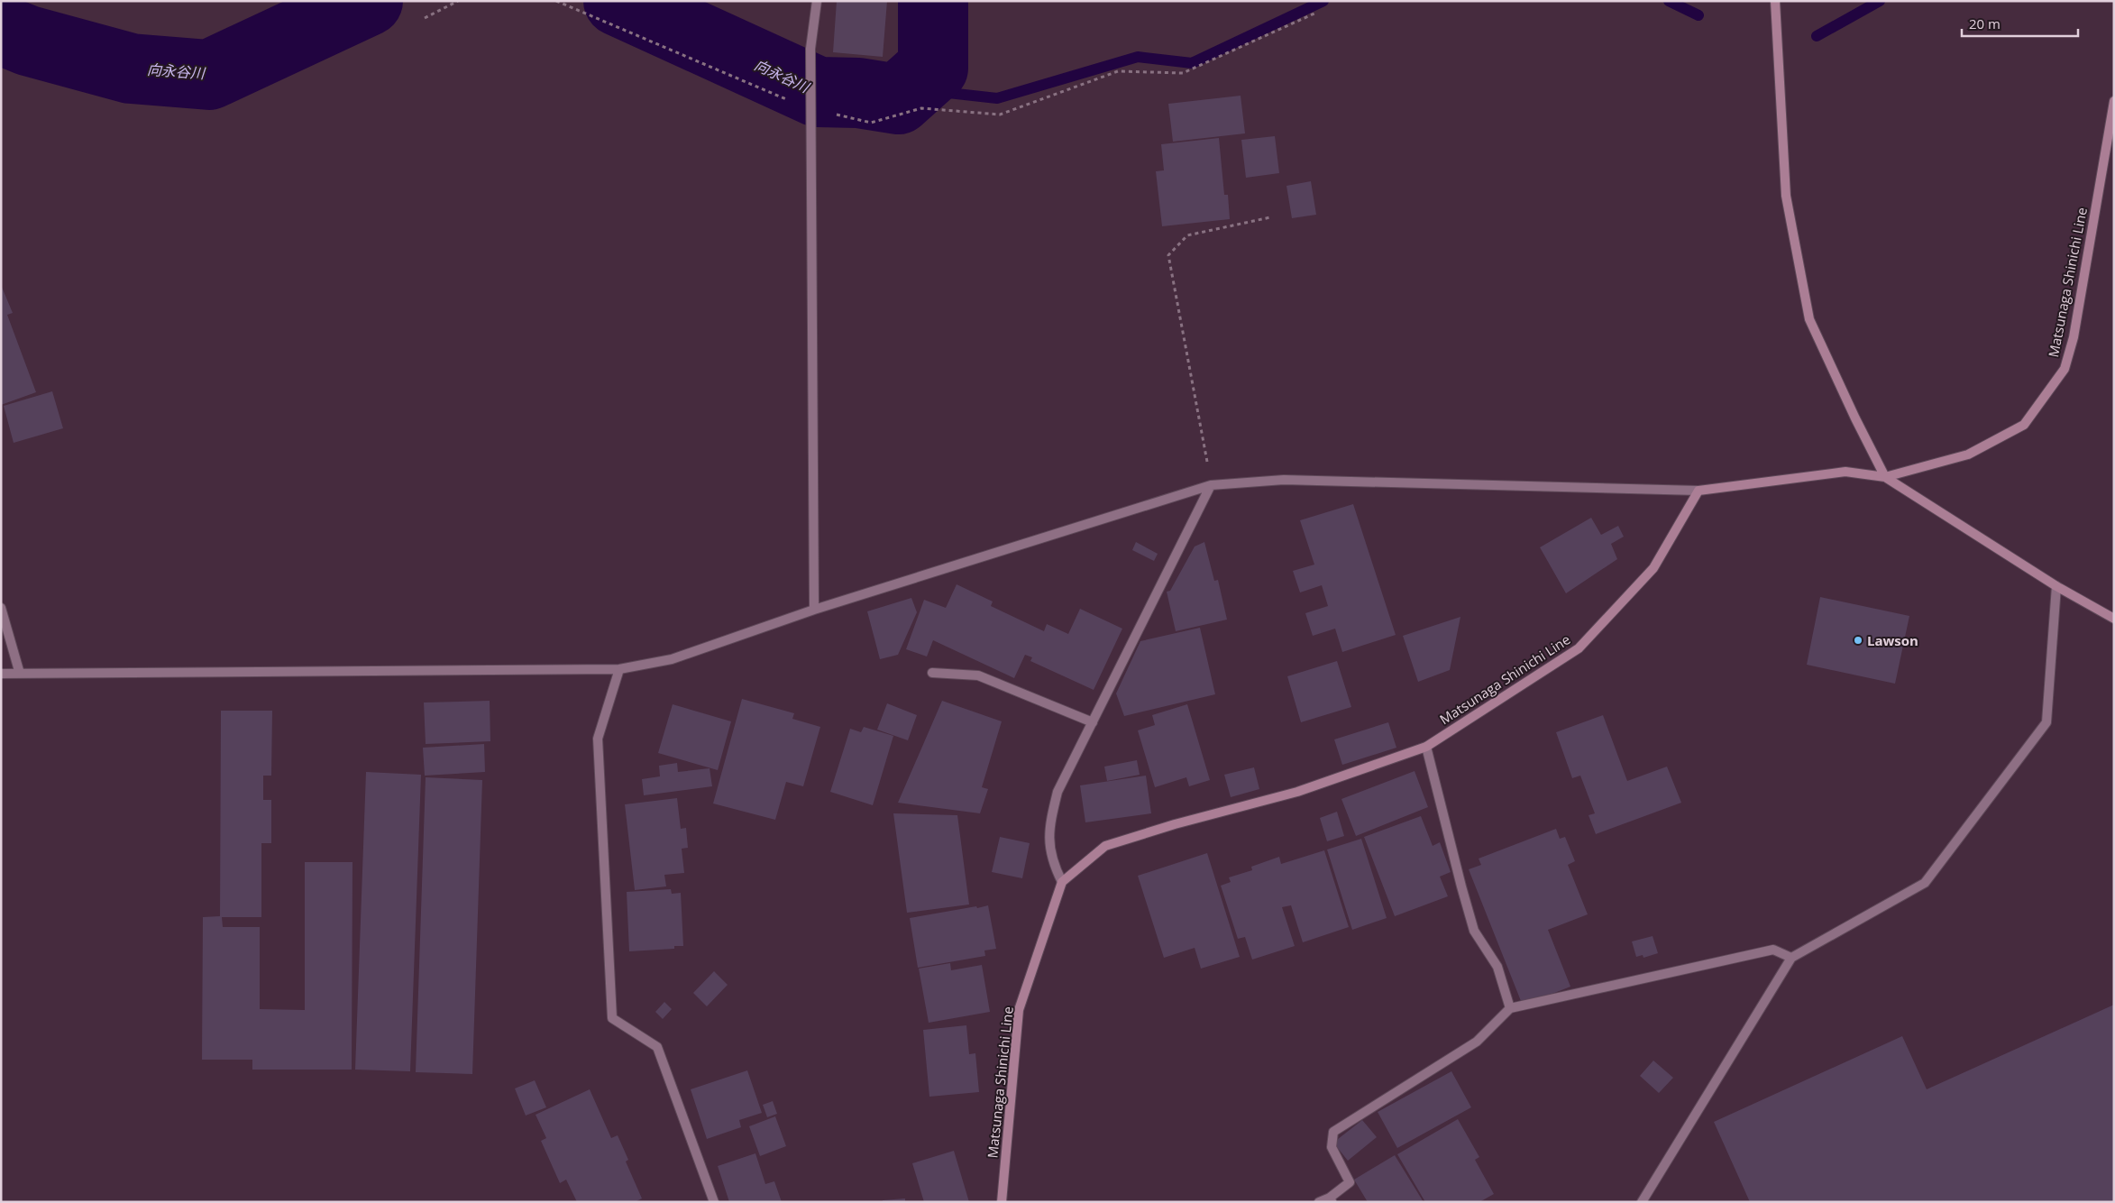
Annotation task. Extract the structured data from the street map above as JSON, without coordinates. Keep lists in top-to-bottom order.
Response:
{
  "streets": {
    "main road": ["Matsunaga Shinichi Line"]
  },
  "water": ["向永谷川"],
  "places": ["Lawson"],
  "scale_bar": "20 m"
}
